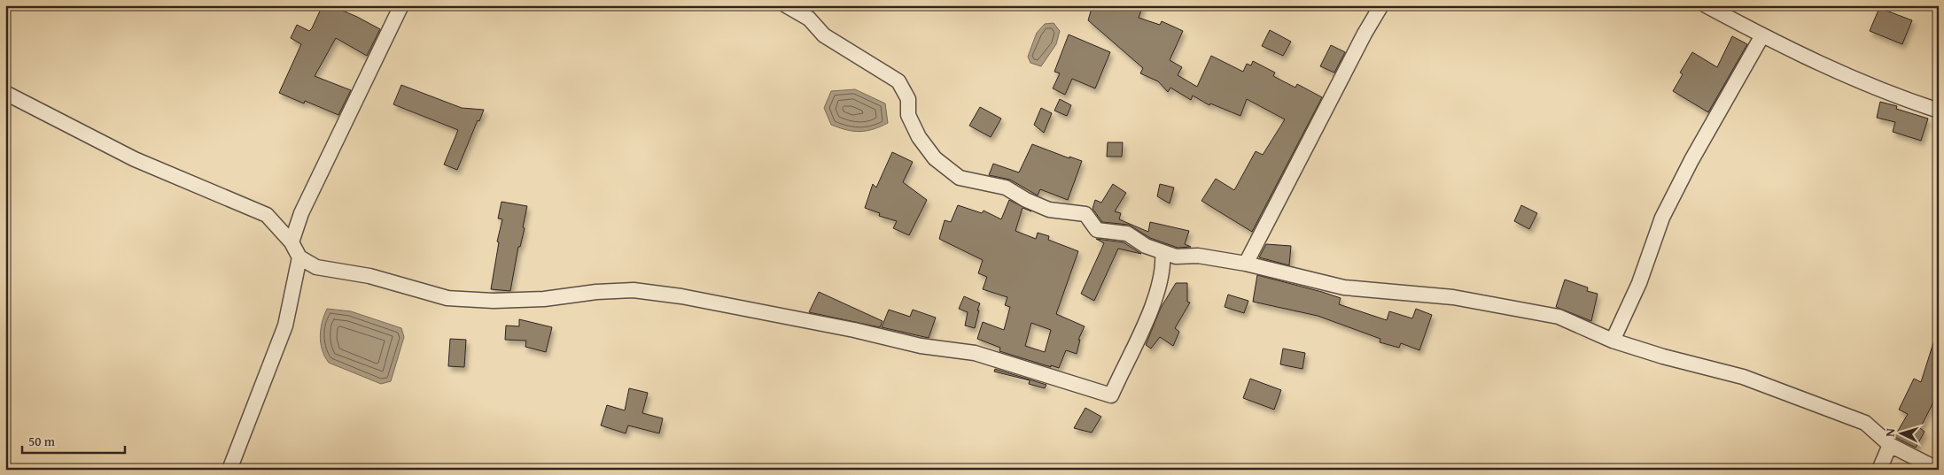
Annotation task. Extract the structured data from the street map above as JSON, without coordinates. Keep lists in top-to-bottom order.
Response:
{
  "scale_bar": "50 m",
  "north": "left"
}
